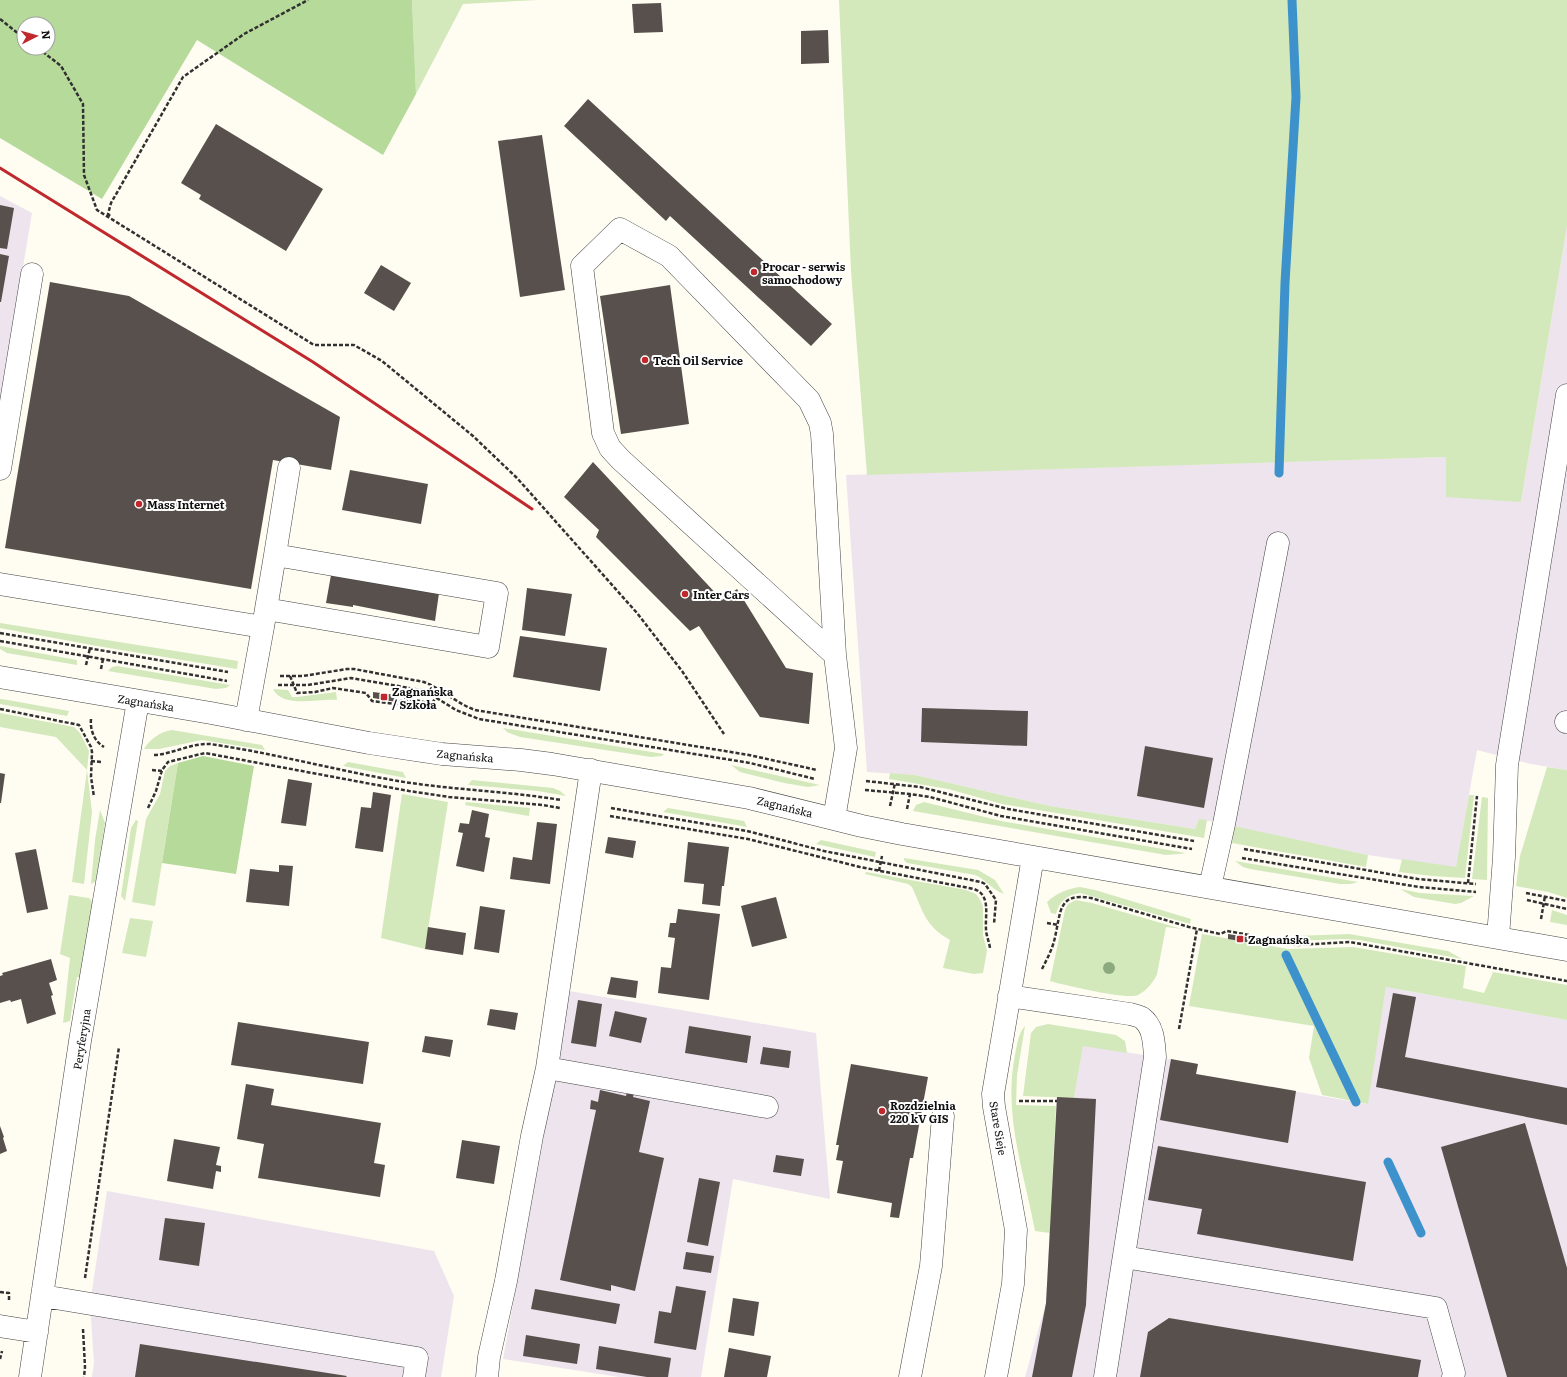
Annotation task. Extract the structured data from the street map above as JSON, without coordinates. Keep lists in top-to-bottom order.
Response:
{
  "streets": {
    "street": ["Zagnańska", "Peryferyjna", "Stare Sieje"]
  },
  "crossings": [
    ["Zagnańska", "Peryferyjna"],
    ["Zagnańska", "Stare Sieje"]
  ],
  "places": {
    "other": [
      "Procar - serwis samochodowy",
      "Tech Oil Service",
      "Mass Internet",
      "Inter Cars",
      "Rozdzielnia 220 kV GIS"
    ],
    "transit": ["Zagnańska / Szkoła", "Zagnańska"]
  },
  "north": "right"
}
